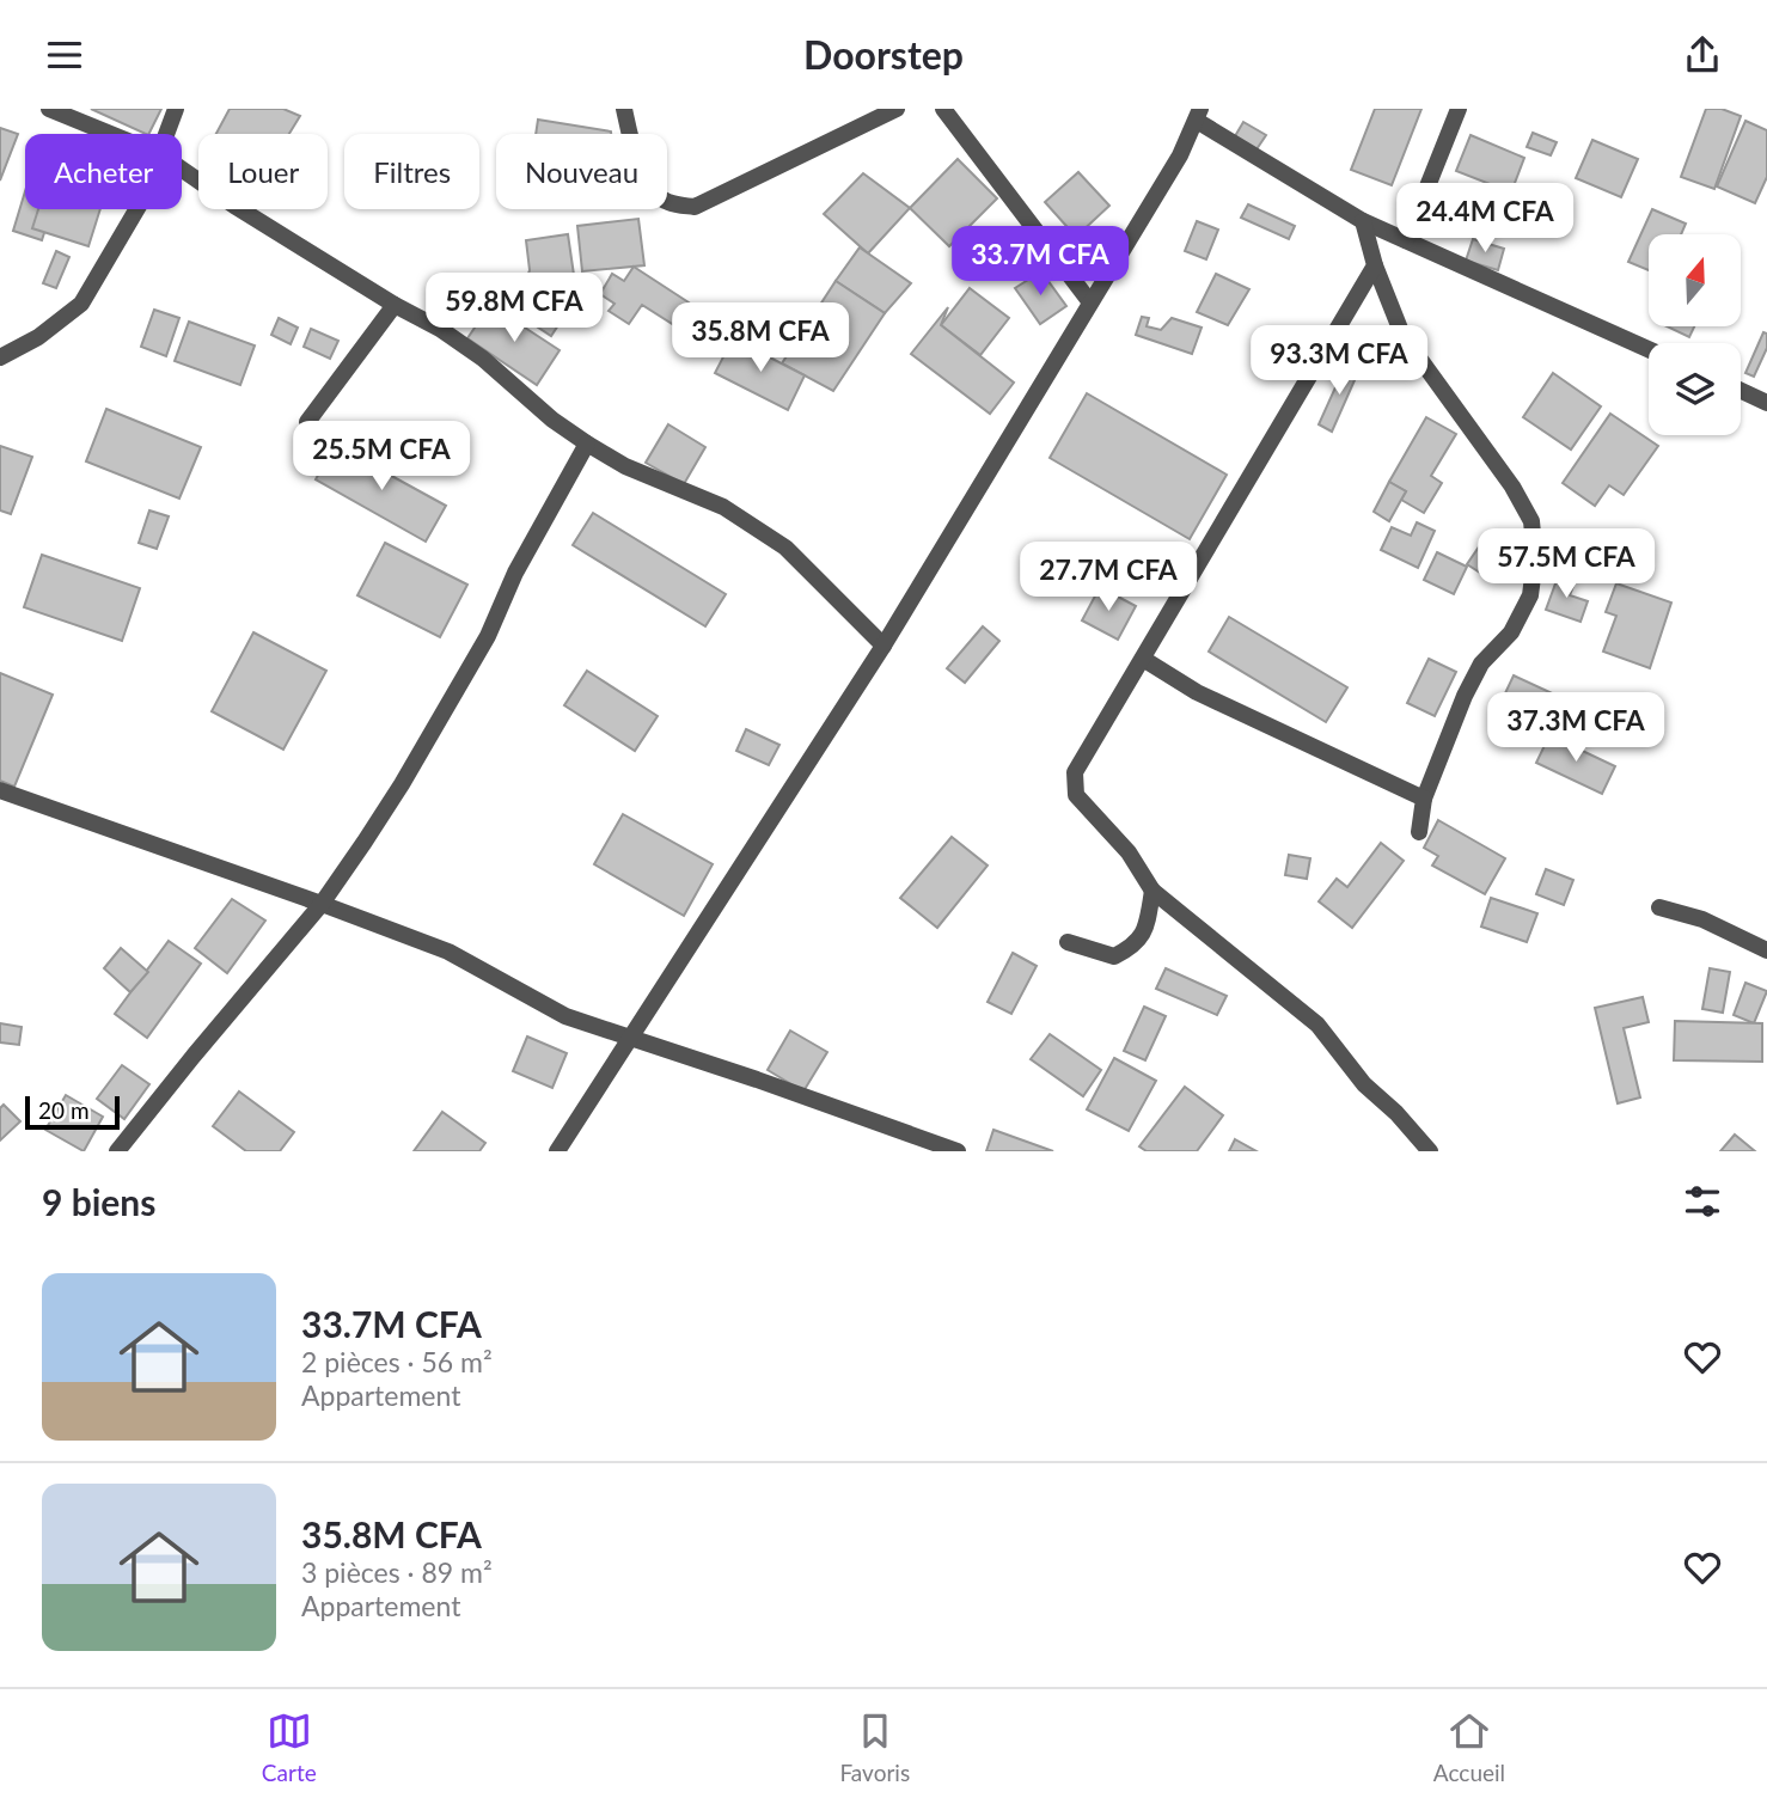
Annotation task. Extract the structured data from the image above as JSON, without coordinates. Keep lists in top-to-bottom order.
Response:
{
  "scale_bar": "20 m",
  "north": "top",
  "page": {
    "header": "Doorstep",
    "chip": [
      "Acheter",
      "Louer",
      "Filtres",
      "Nouveau"
    ],
    "price": [
      "24.4M CFA",
      "33.7M CFA",
      "59.8M CFA",
      "35.8M CFA",
      "93.3M CFA",
      "25.5M CFA",
      "57.5M CFA",
      "27.7M CFA",
      "37.3M CFA"
    ],
    "scale": "20 m",
    "heading": "9 biens",
    "list": [
      {
        "name": "33.7M CFA",
        "note": "2 pièces · 56 m² · Appartement"
      },
      {
        "name": "35.8M CFA",
        "note": "3 pièces · 89 m² · Appartement"
      }
    ],
    "tabs": ["Carte", "Favoris", "Accueil"]
  }
}
